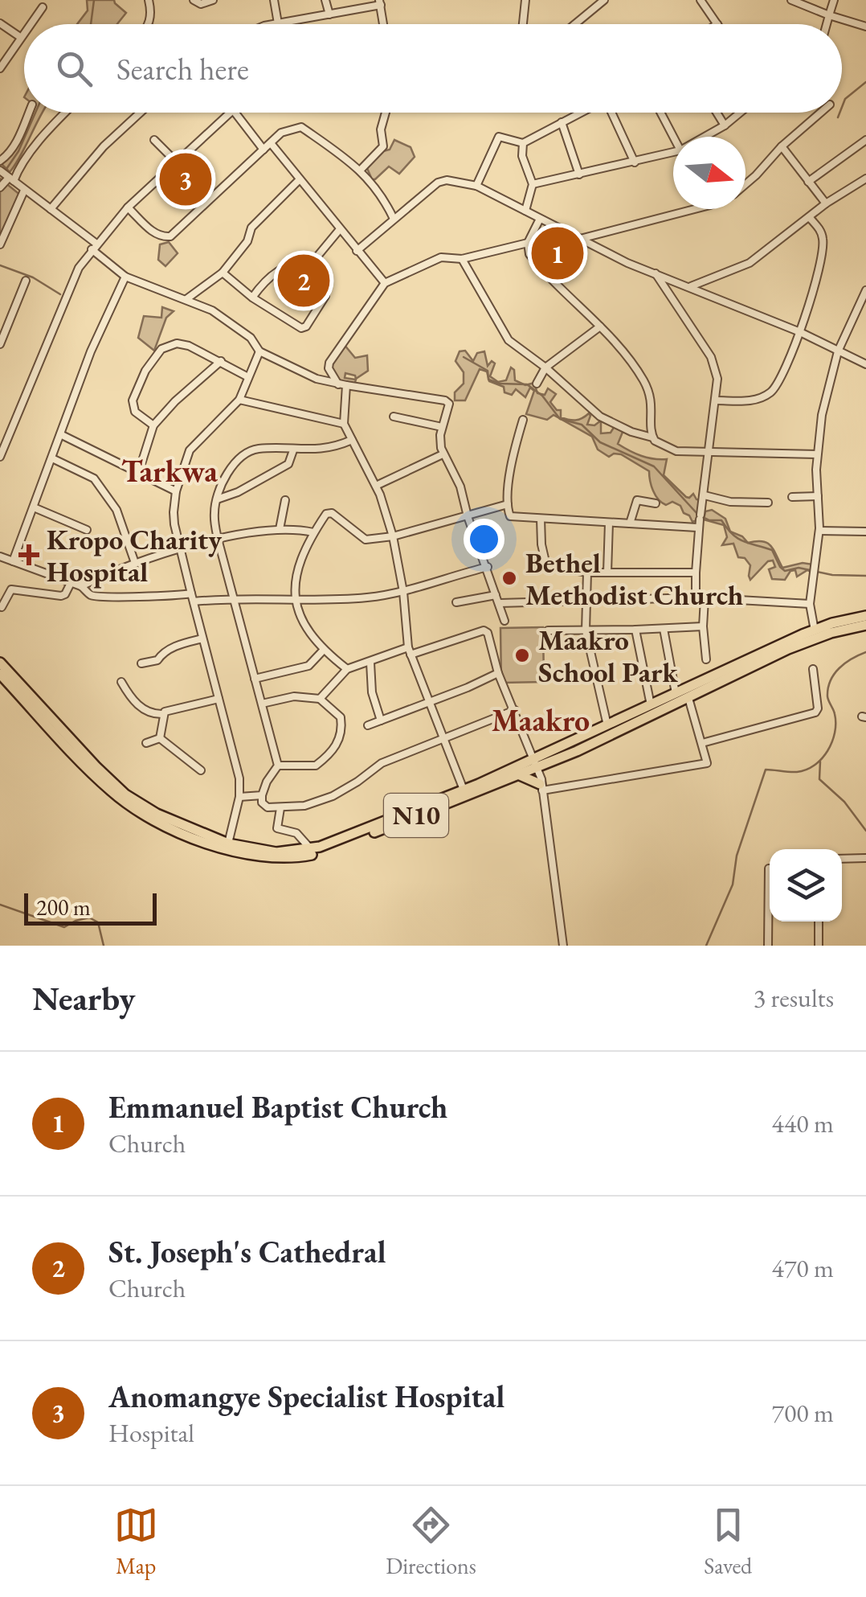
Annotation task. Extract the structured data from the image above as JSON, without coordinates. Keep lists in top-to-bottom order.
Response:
{
  "streets": {
    "highway": ["N10"]
  },
  "districts": ["Tarkwa", "Maakro"],
  "places": {
    "health": ["Kropo Charity Hospital"],
    "other": ["Bethel Methodist Church", "Maakro School Park"]
  },
  "scale_bar": "200 m",
  "north": "right",
  "page": {
    "search": "Search here",
    "pins": ["3", "1", "2"],
    "scale": "200 m",
    "heading": ["Nearby", "3 results"],
    "list": [
      {
        "mark": "1",
        "name": "Emmanuel Baptist Church",
        "note": "Church",
        "value": "440 m"
      },
      {
        "mark": "2",
        "name": "St. Joseph's Cathedral",
        "note": "Church",
        "value": "470 m"
      },
      {
        "mark": "3",
        "name": "Anomangye Specialist Hospital",
        "note": "Hospital",
        "value": "700 m"
      }
    ],
    "nav": ["Map", "Directions", "Saved"]
  }
}
